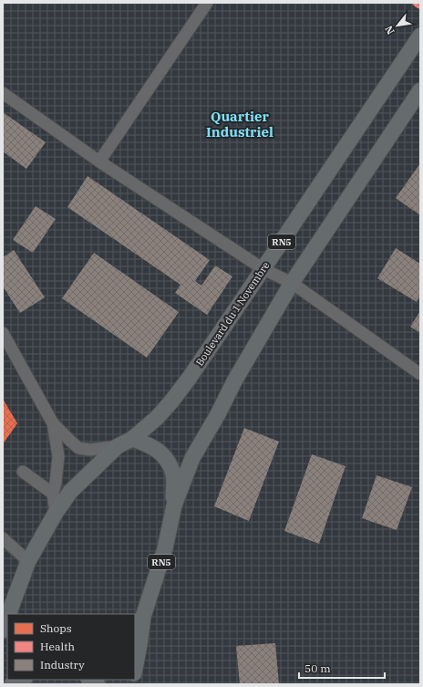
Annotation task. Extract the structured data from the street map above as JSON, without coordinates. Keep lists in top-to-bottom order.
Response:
{
  "streets": {
    "main road": ["RN5", "Boulevard du 1 Novembre"]
  },
  "crossings": [
    ["RN5", "Boulevard du 1 Novembre"]
  ],
  "districts": ["Quartier Industriel"],
  "legend": ["Shops", "Health", "Industry"],
  "scale_bar": "50 m",
  "north": "bottom left"
}
